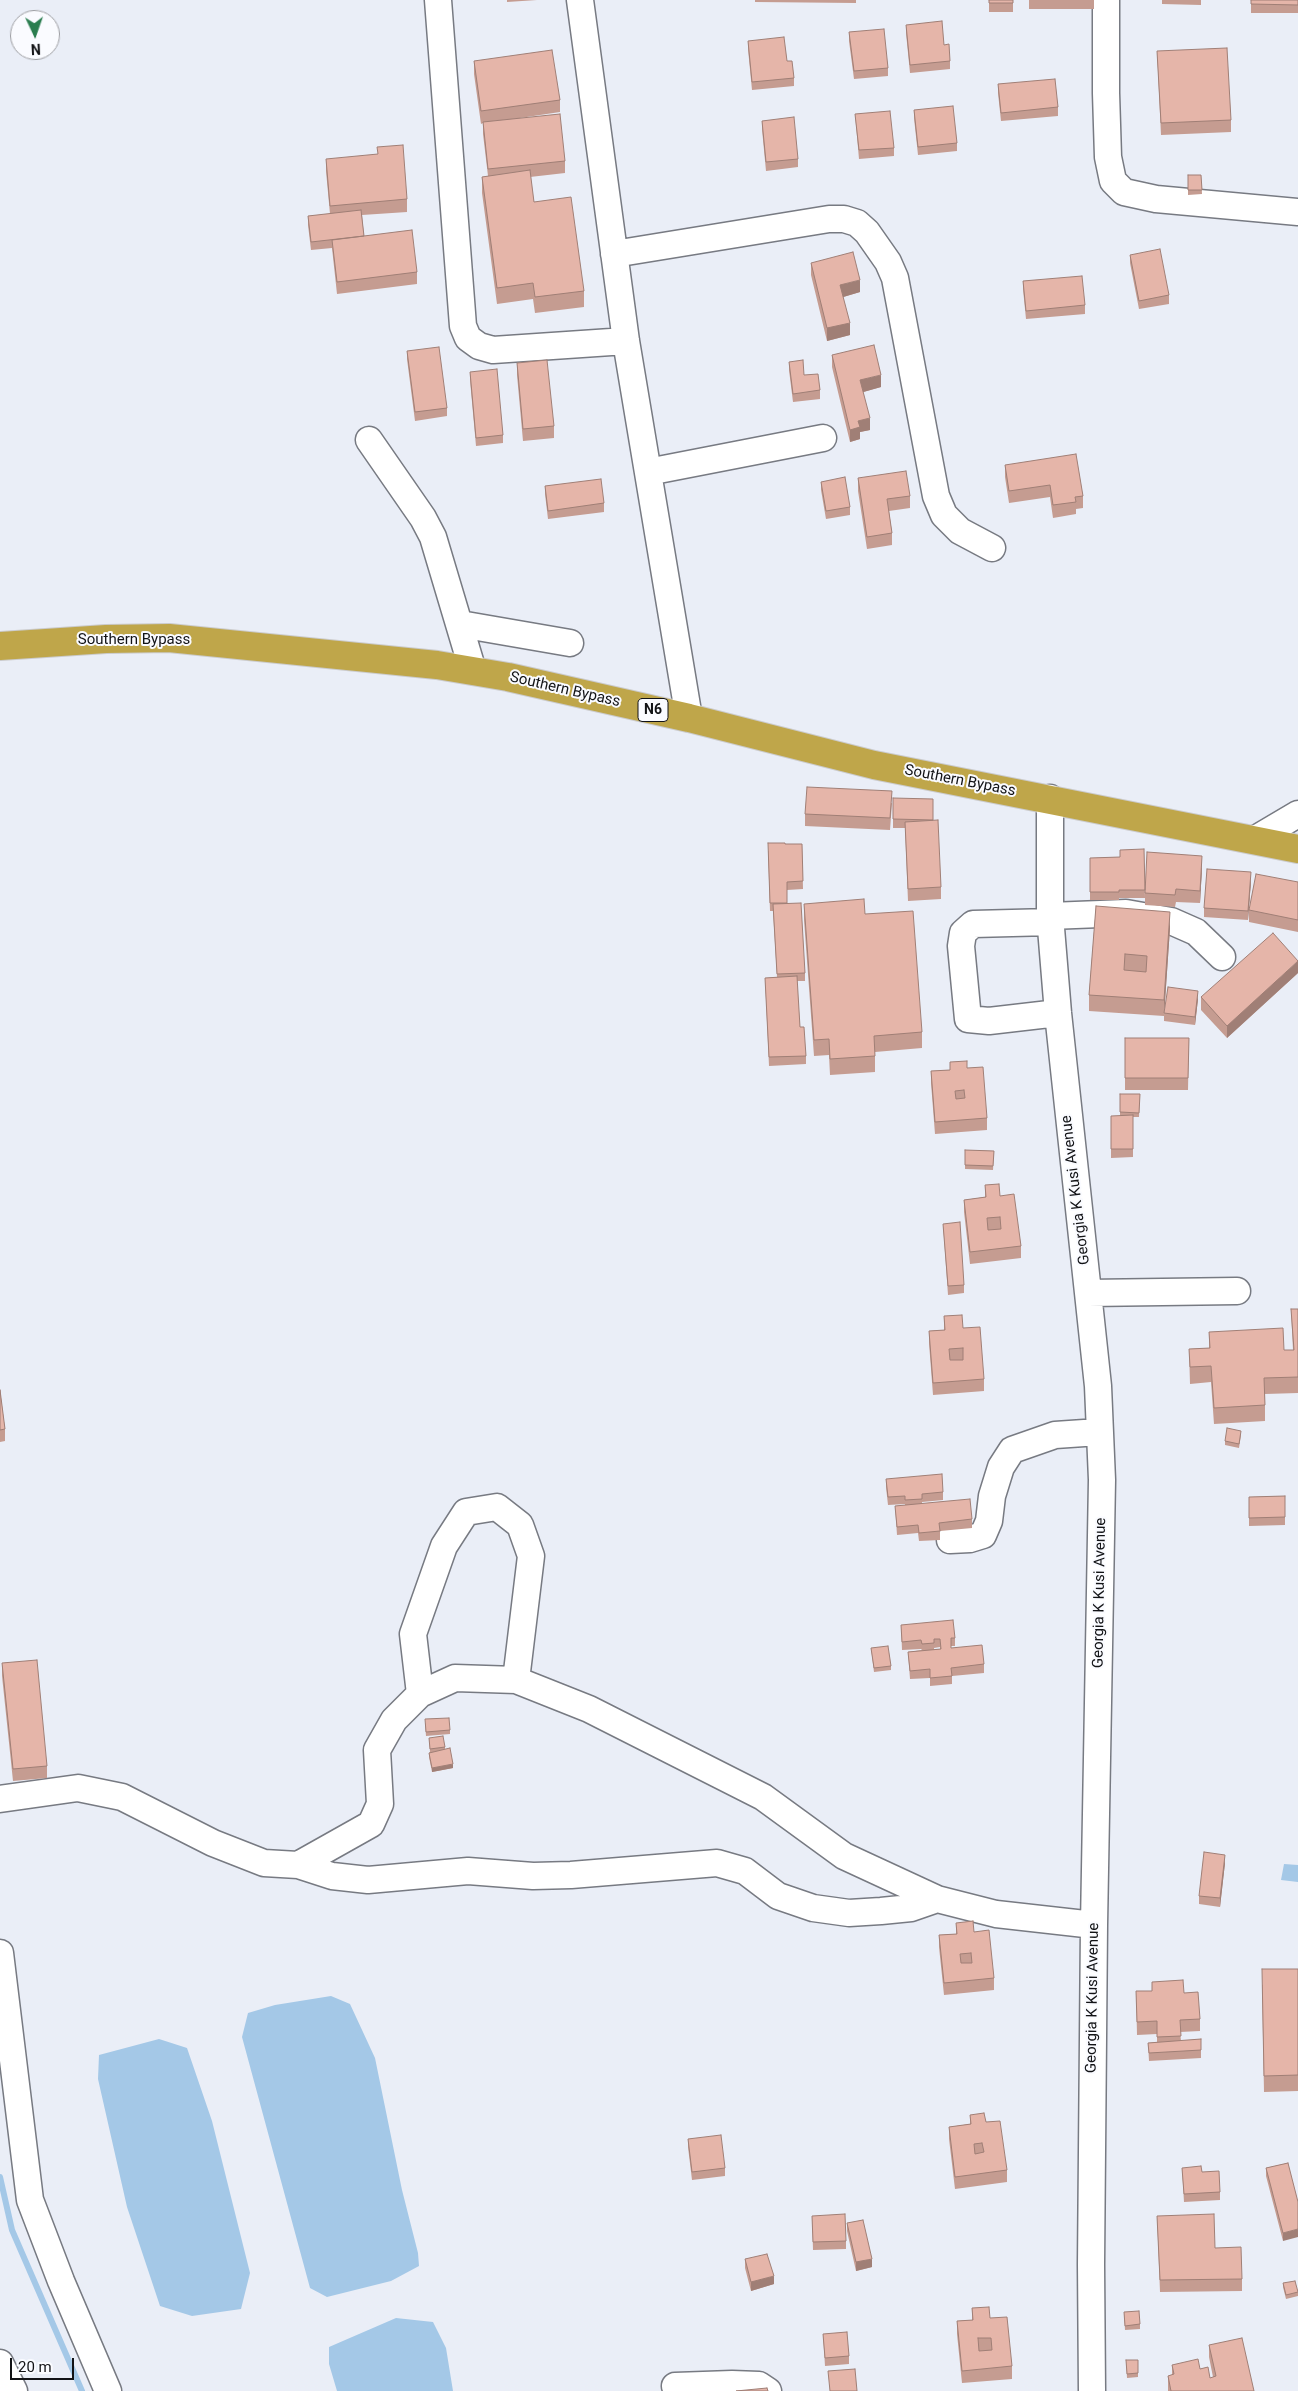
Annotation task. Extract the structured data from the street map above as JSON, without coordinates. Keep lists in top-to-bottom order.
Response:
{
  "streets": {
    "highway": ["Southern Bypass", "N6"],
    "street": ["Georgia K Kusi Avenue"]
  },
  "crossings": [
    ["Southern Bypass", "Georgia K Kusi Avenue"]
  ],
  "scale_bar": "20 m",
  "north": "bottom"
}
